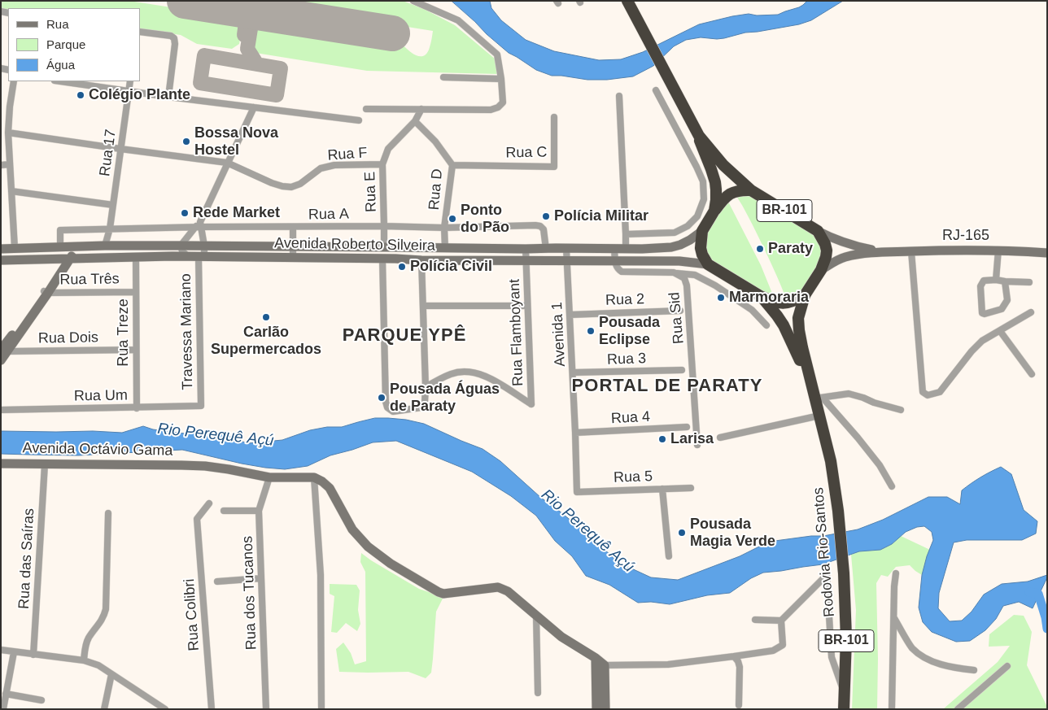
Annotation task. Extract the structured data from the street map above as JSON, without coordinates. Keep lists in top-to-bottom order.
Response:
{
  "streets": {
    "highway": ["BR-101", "Rodovia Rio-Santos"],
    "street": [
      "Rua 17",
      "Rua C",
      "Rua F",
      "Rua D",
      "Rua E",
      "Rua A",
      "RJ-165",
      "Avenida Roberto Silveira",
      "Rua Três",
      "Rua 2",
      "Rua Sid",
      "Travessa Mariano",
      "Rua Treze",
      "Rua Flamboyant",
      "Avenida 1",
      "Rua Dois",
      "Rua 3",
      "Rua Um",
      "Rua 4",
      "Avenida Octávio Gama",
      "Rua 5",
      "Rua das Saíras",
      "Rua dos Tucanos",
      "Rua Colibri"
    ]
  },
  "crossings": [
    ["Rua 17", "Rua A"],
    ["Rua C", "Rua D"],
    ["Rua F", "Rua E"],
    ["Rua D", "Rua E"],
    ["Rua D", "Rua A"],
    ["Rua D", "Avenida Roberto Silveira"],
    ["Rua E", "Rua A"],
    ["Rua E", "Avenida Roberto Silveira"],
    ["BR-101", "RJ-165"],
    ["BR-101", "Avenida Roberto Silveira"],
    ["BR-101", "Rodovia Rio-Santos"],
    ["Rua A", "Avenida Roberto Silveira"],
    ["RJ-165", "Avenida Roberto Silveira"],
    ["Avenida Roberto Silveira", "Rua Sid"],
    ["Avenida Roberto Silveira", "Travessa Mariano"],
    ["Avenida Roberto Silveira", "Rua Treze"],
    ["Avenida Roberto Silveira", "Rua Flamboyant"],
    ["Avenida Roberto Silveira", "Avenida 1"],
    ["Rua Três", "Rua Treze"],
    ["Rua 2", "Avenida 1"],
    ["Travessa Mariano", "Rua Um"],
    ["Rua Treze", "Rua Dois"],
    ["Rua Treze", "Rua Um"],
    ["Avenida 1", "Rua 3"],
    ["Avenida 1", "Rua 4"],
    ["Avenida 1", "Rua 5"],
    ["Avenida Octávio Gama", "Rua das Saíras"],
    ["Avenida Octávio Gama", "Rua dos Tucanos"]
  ],
  "districts": ["PARQUE YPÊ", "PORTAL DE PARATY"],
  "water": ["Rio Perequê Açú"],
  "places": [
    "Colégio Plante",
    "Bossa Nova Hostel",
    "Rede Market",
    "Polícia Militar",
    "Ponto do Pão",
    "Paraty",
    "Polícia Civil",
    "Marmoraria",
    "Carlão Supermercados",
    "Pousada Eclipse",
    "Pousada Águas de Paraty",
    "Larisa",
    "Pousada Magia Verde"
  ],
  "legend": ["Rua", "Parque", "Água"]
}
